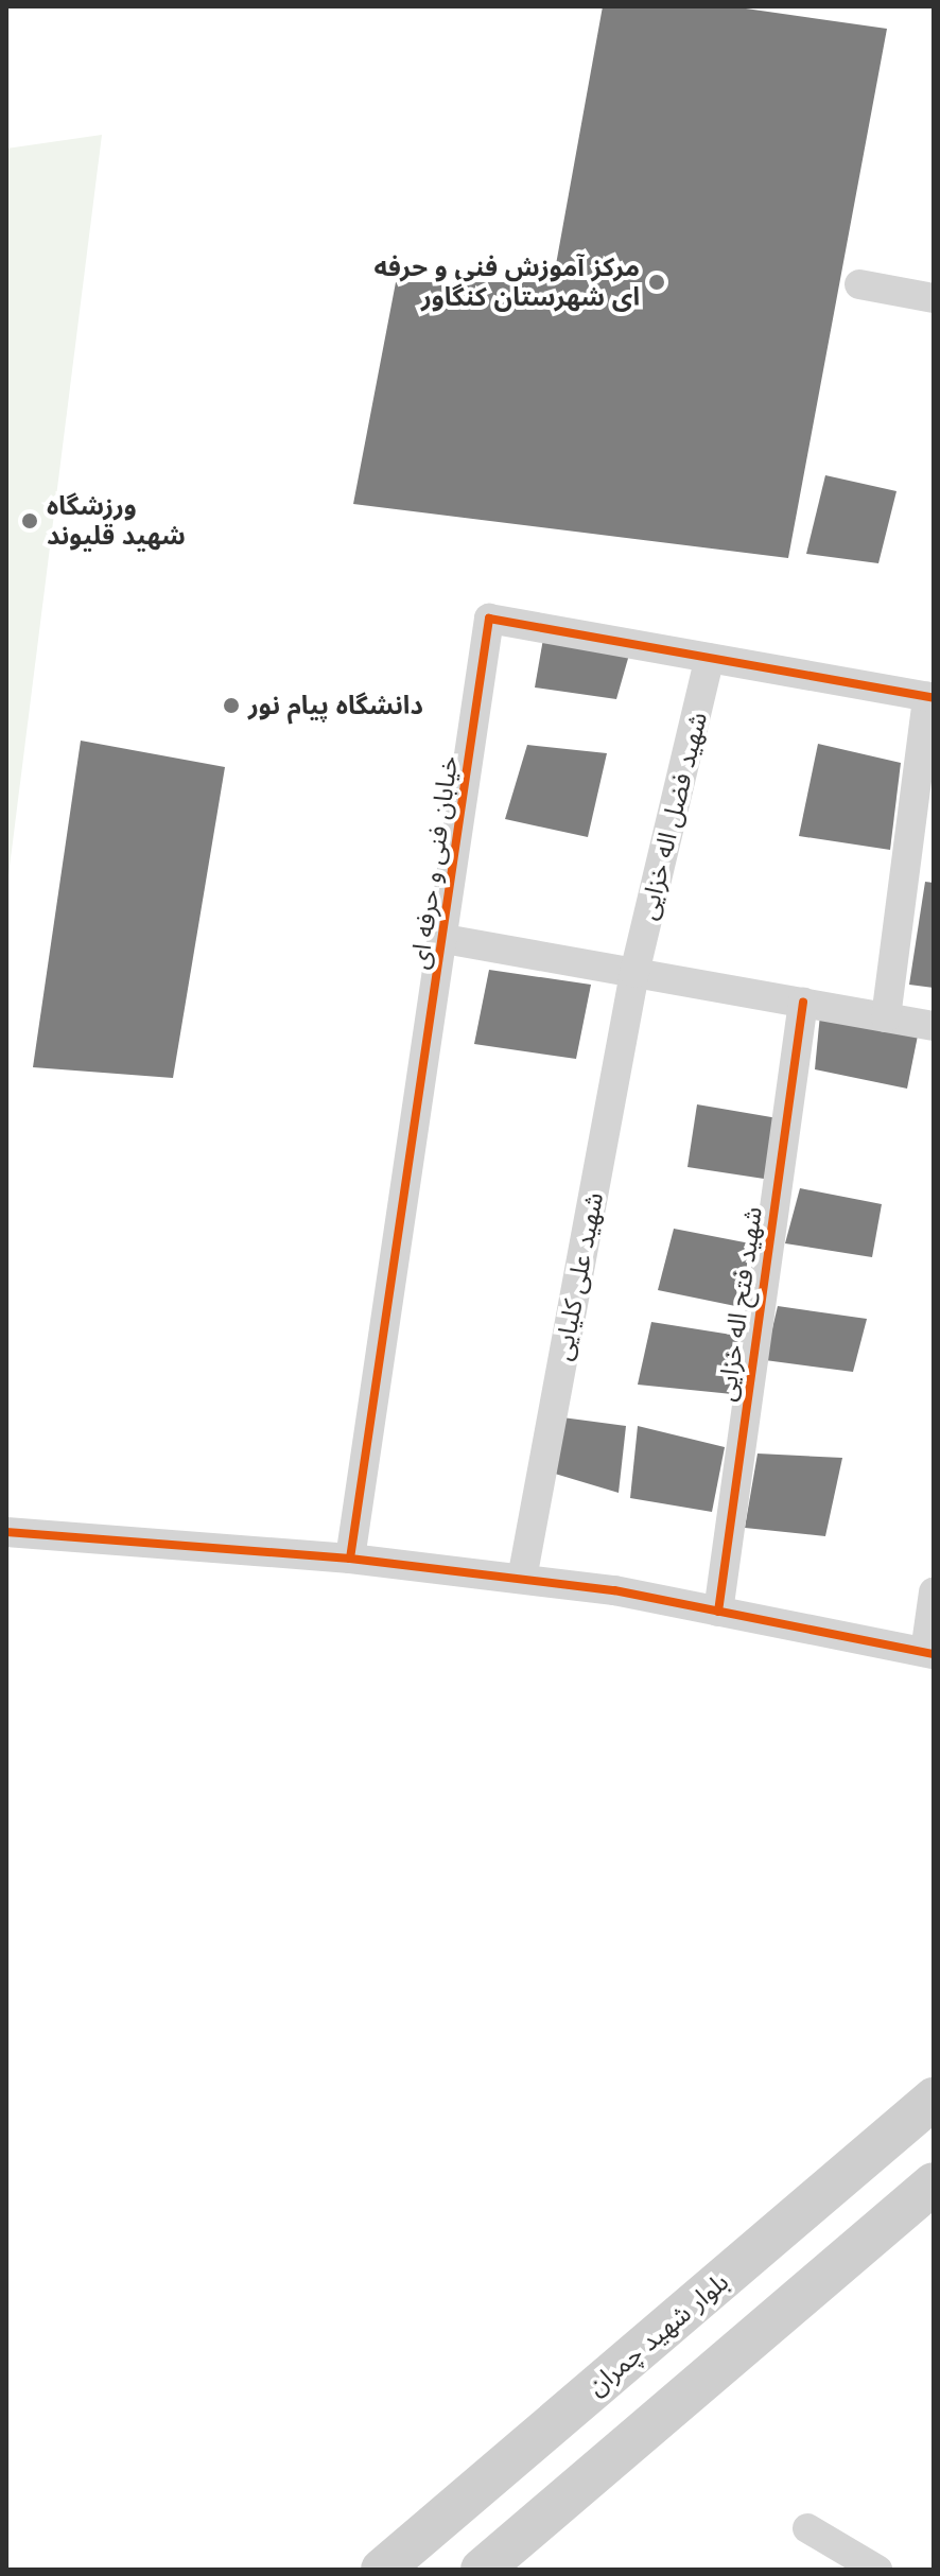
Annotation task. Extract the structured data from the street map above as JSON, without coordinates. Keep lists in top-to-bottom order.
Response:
{
  "streets": {
    "main road": ["بلوار شهید چمران"],
    "street": [
      "شهید فضل اله خزایی",
      "خیابان فنی و حرفه ای",
      "شهید علی کلیایی",
      "شهید فتح اله خزایی"
    ]
  },
  "crossings": [
    ["شهید فضل اله خزایی", "خیابان فنی و حرفه ای"],
    ["شهید فضل اله خزایی", "شهید علی کلیایی"]
  ],
  "places": ["مرکز آموزش فنی و حرفه ای شهرستان کنگاور", "ورزشگاه شهید قلیوند", "دانشگاه پیام نور"]
}
